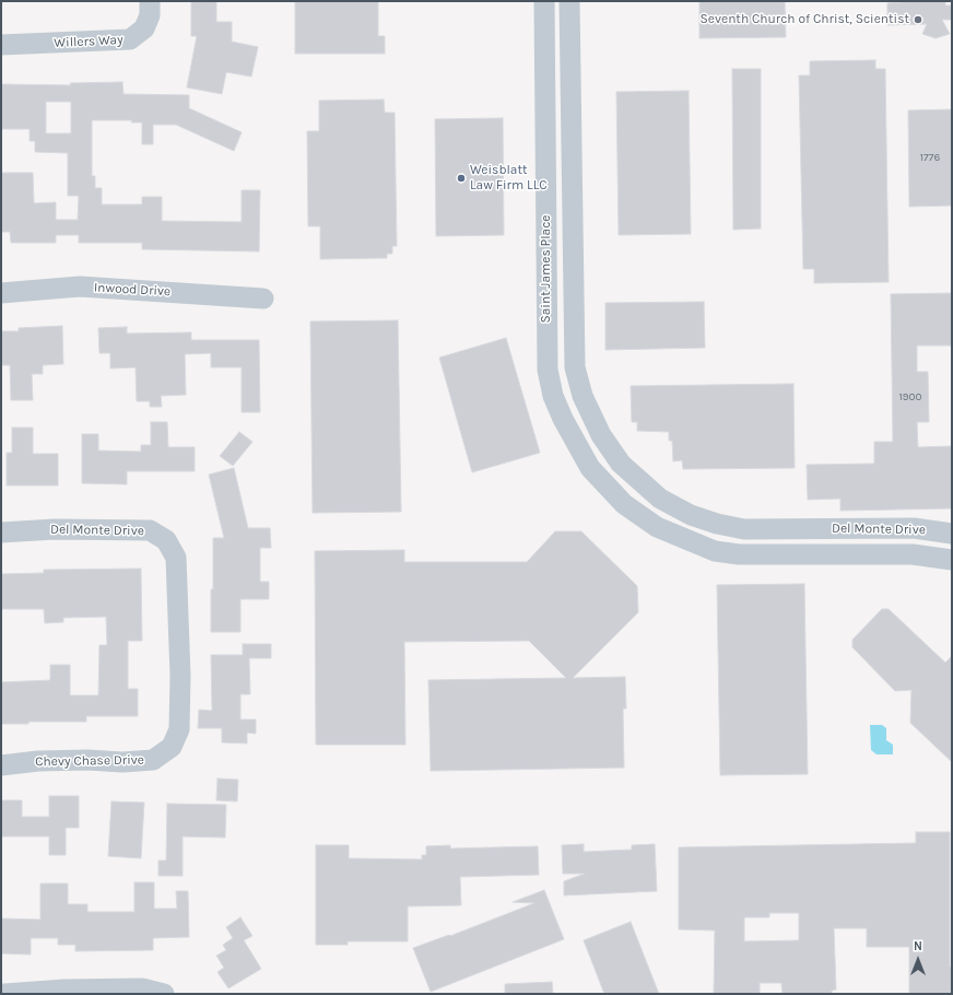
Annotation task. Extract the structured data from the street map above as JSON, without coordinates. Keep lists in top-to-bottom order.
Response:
{
  "streets": {
    "street": [
      "Willers Way",
      "Saint James Place",
      "Inwood Drive",
      "Del Monte Drive",
      "Chevy Chase Drive"
    ]
  },
  "crossings": [
    ["Saint James Place", "Del Monte Drive"],
    ["Del Monte Drive", "Chevy Chase Drive"]
  ],
  "places": ["Seventh Church of Christ, Scientist", "Weisblatt Law Firm LLC"],
  "house_numbers": ["1776", "1900"],
  "north": "top"
}
